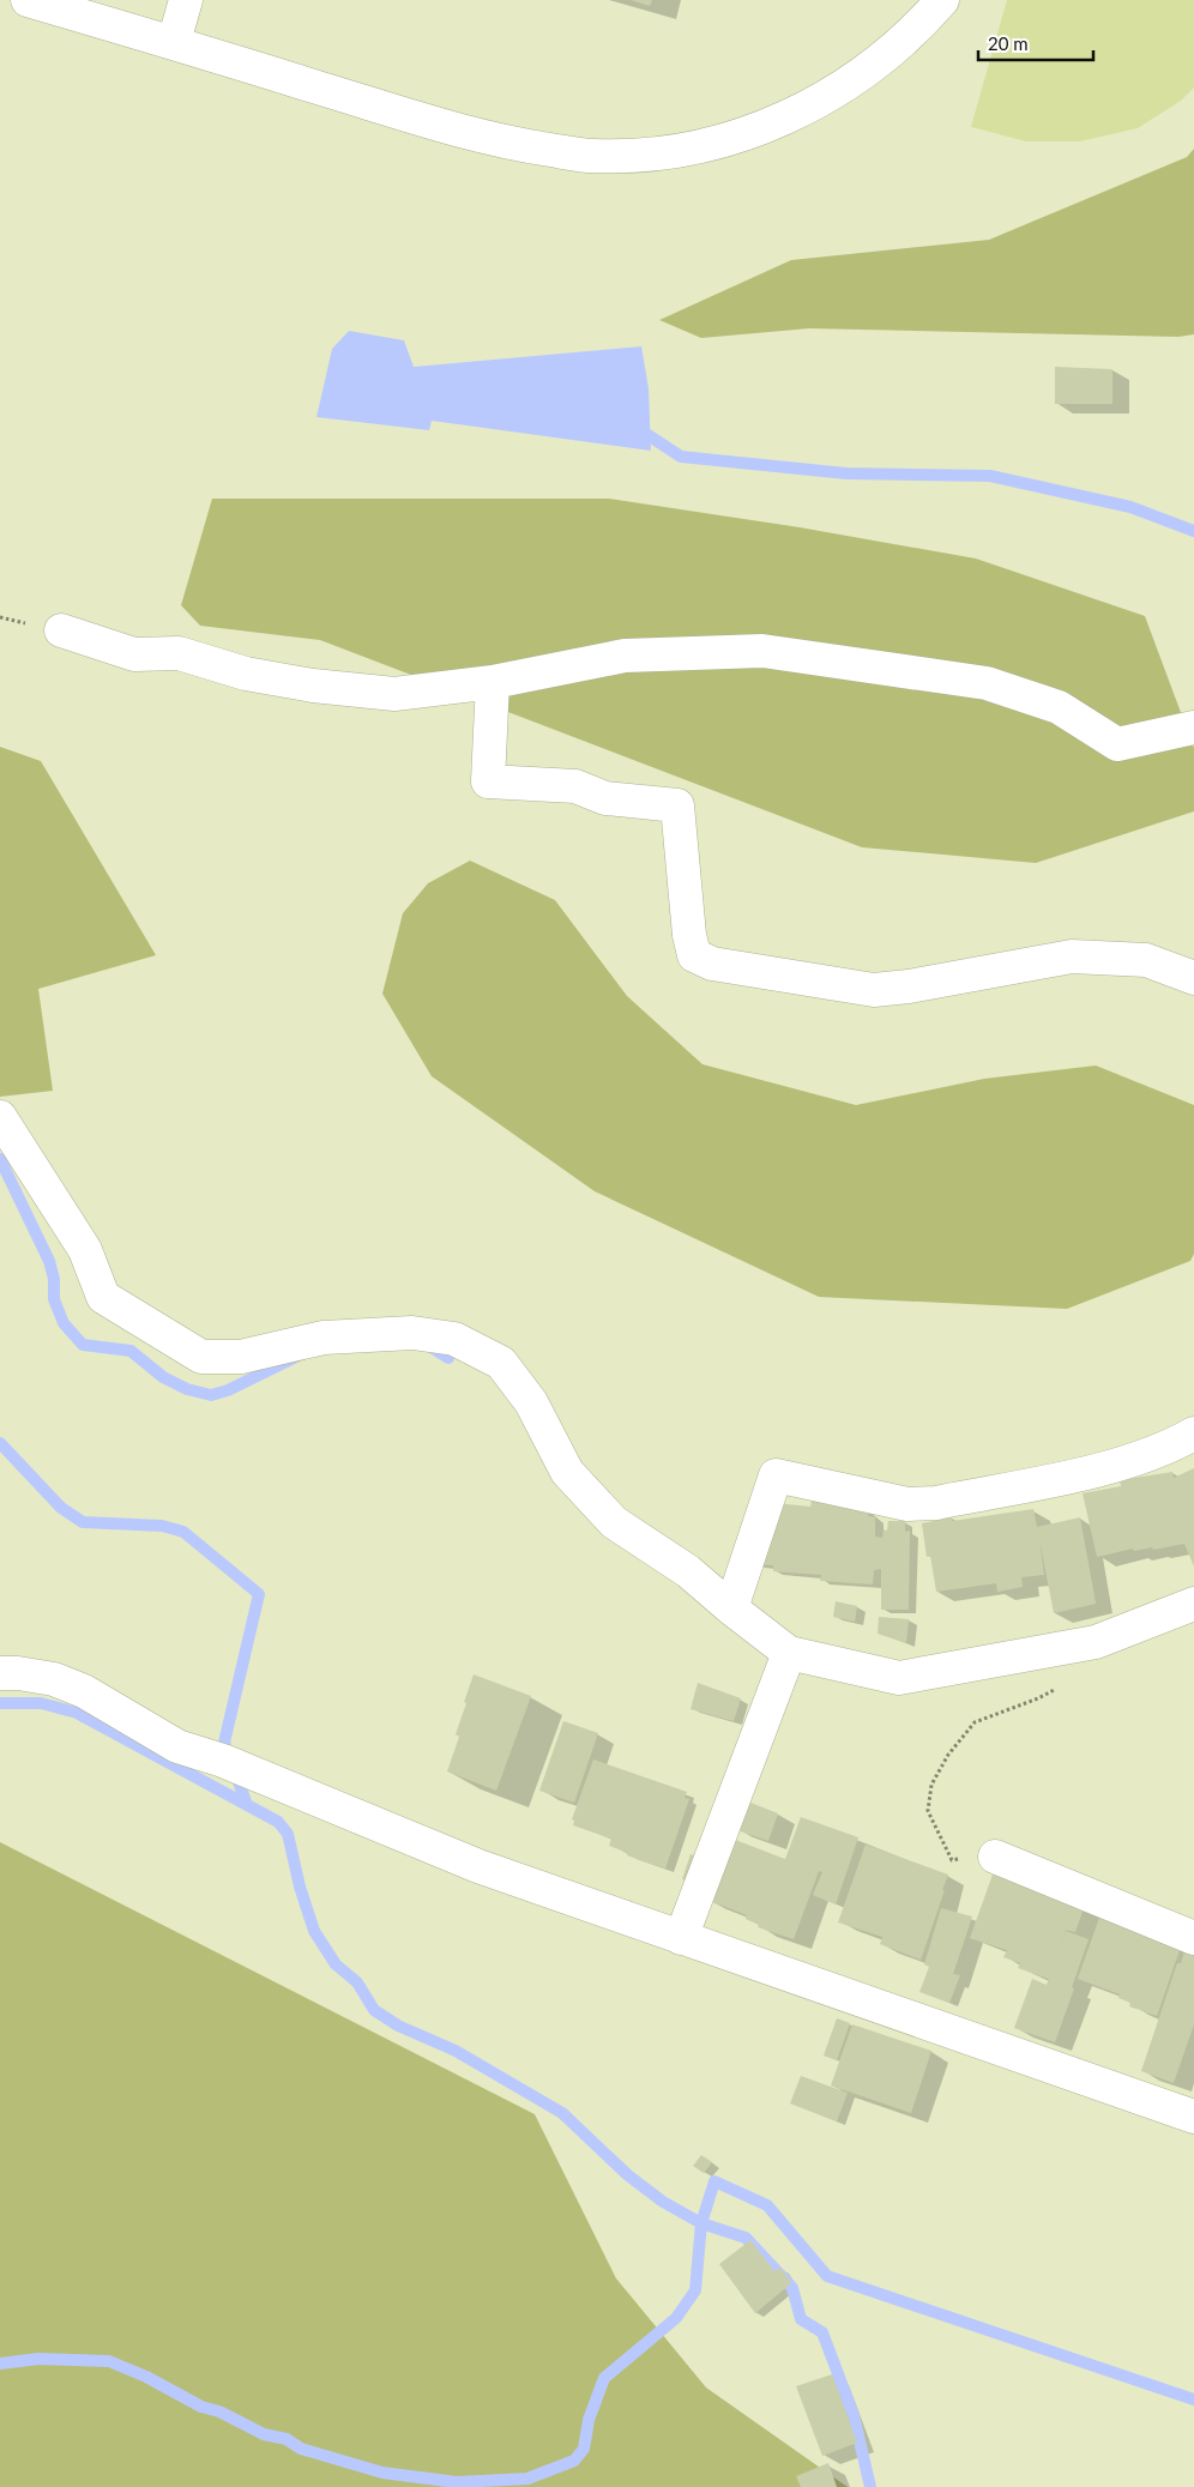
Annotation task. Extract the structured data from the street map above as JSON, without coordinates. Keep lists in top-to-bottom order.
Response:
{
  "scale_bar": "20 m"
}
